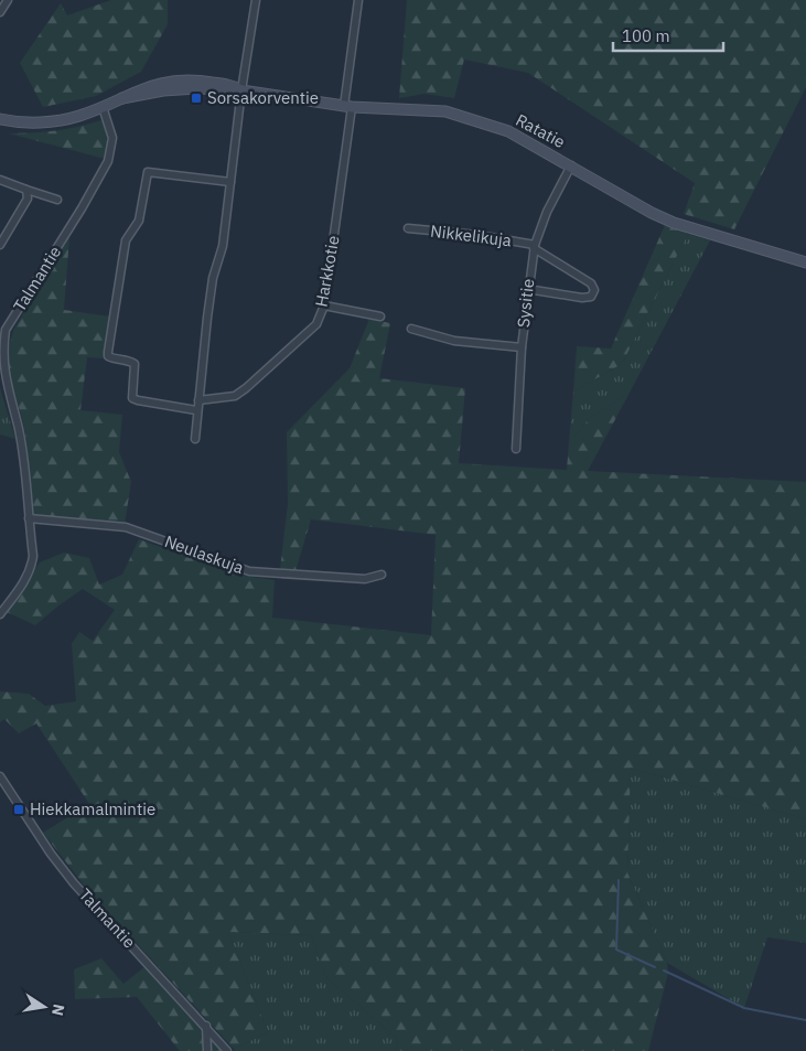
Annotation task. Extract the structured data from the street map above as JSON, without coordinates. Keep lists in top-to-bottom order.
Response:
{
  "streets": {
    "street": [
      "Ratatie",
      "Nikkelikuja",
      "Harkkotie",
      "Talmantie",
      "Sysitie",
      "Neulaskuja"
    ]
  },
  "crossings": [
    ["Ratatie", "Harkkotie"],
    ["Ratatie", "Talmantie"],
    ["Ratatie", "Sysitie"],
    ["Nikkelikuja", "Sysitie"],
    ["Talmantie", "Neulaskuja"]
  ],
  "places": {
    "transit": ["Sorsakorventie", "Hiekkamalmintie"]
  },
  "scale_bar": "100 m",
  "north": "right"
}
